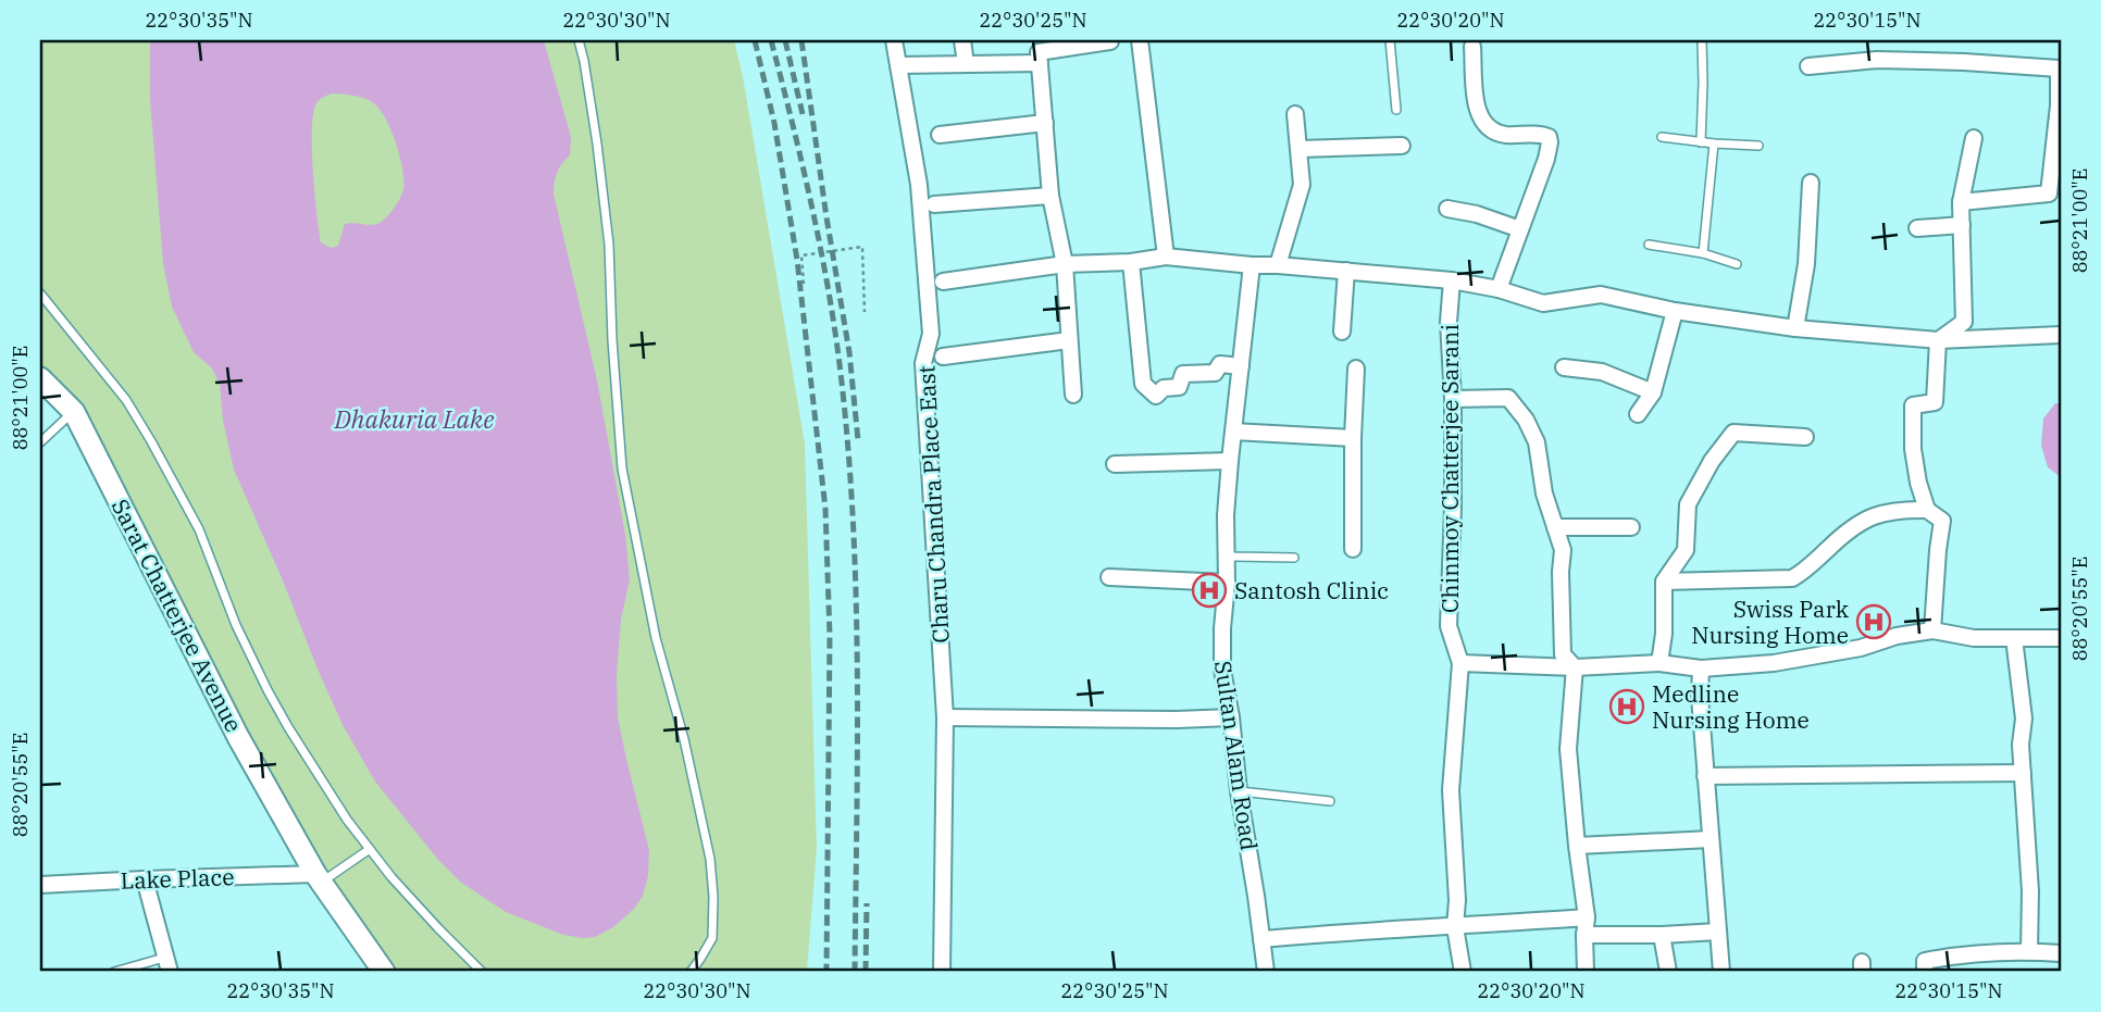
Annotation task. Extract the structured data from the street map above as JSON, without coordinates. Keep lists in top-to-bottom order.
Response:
{
  "streets": {
    "street": [
      "Chinmoy Chatterjee Sarani",
      "Charu Chandra Place East",
      "Sarat Chatterjee Avenue",
      "Sultan Alam Road",
      "Lake Place"
    ]
  },
  "crossings": [
    ["Sarat Chatterjee Avenue", "Lake Place"]
  ],
  "water": ["Dhakuria Lake"],
  "places": {
    "hospital": ["Santosh Clinic", "Swiss Park Nursing Home", "Medline Nursing Home"]
  },
  "coordinates": [
    "22°30'35\"N",
    "22°30'30\"N",
    "22°30'25\"N",
    "22°30'20\"N",
    "22°30'15\"N",
    "88°21'00\"E",
    "88°20'55\"E"
  ]
}
